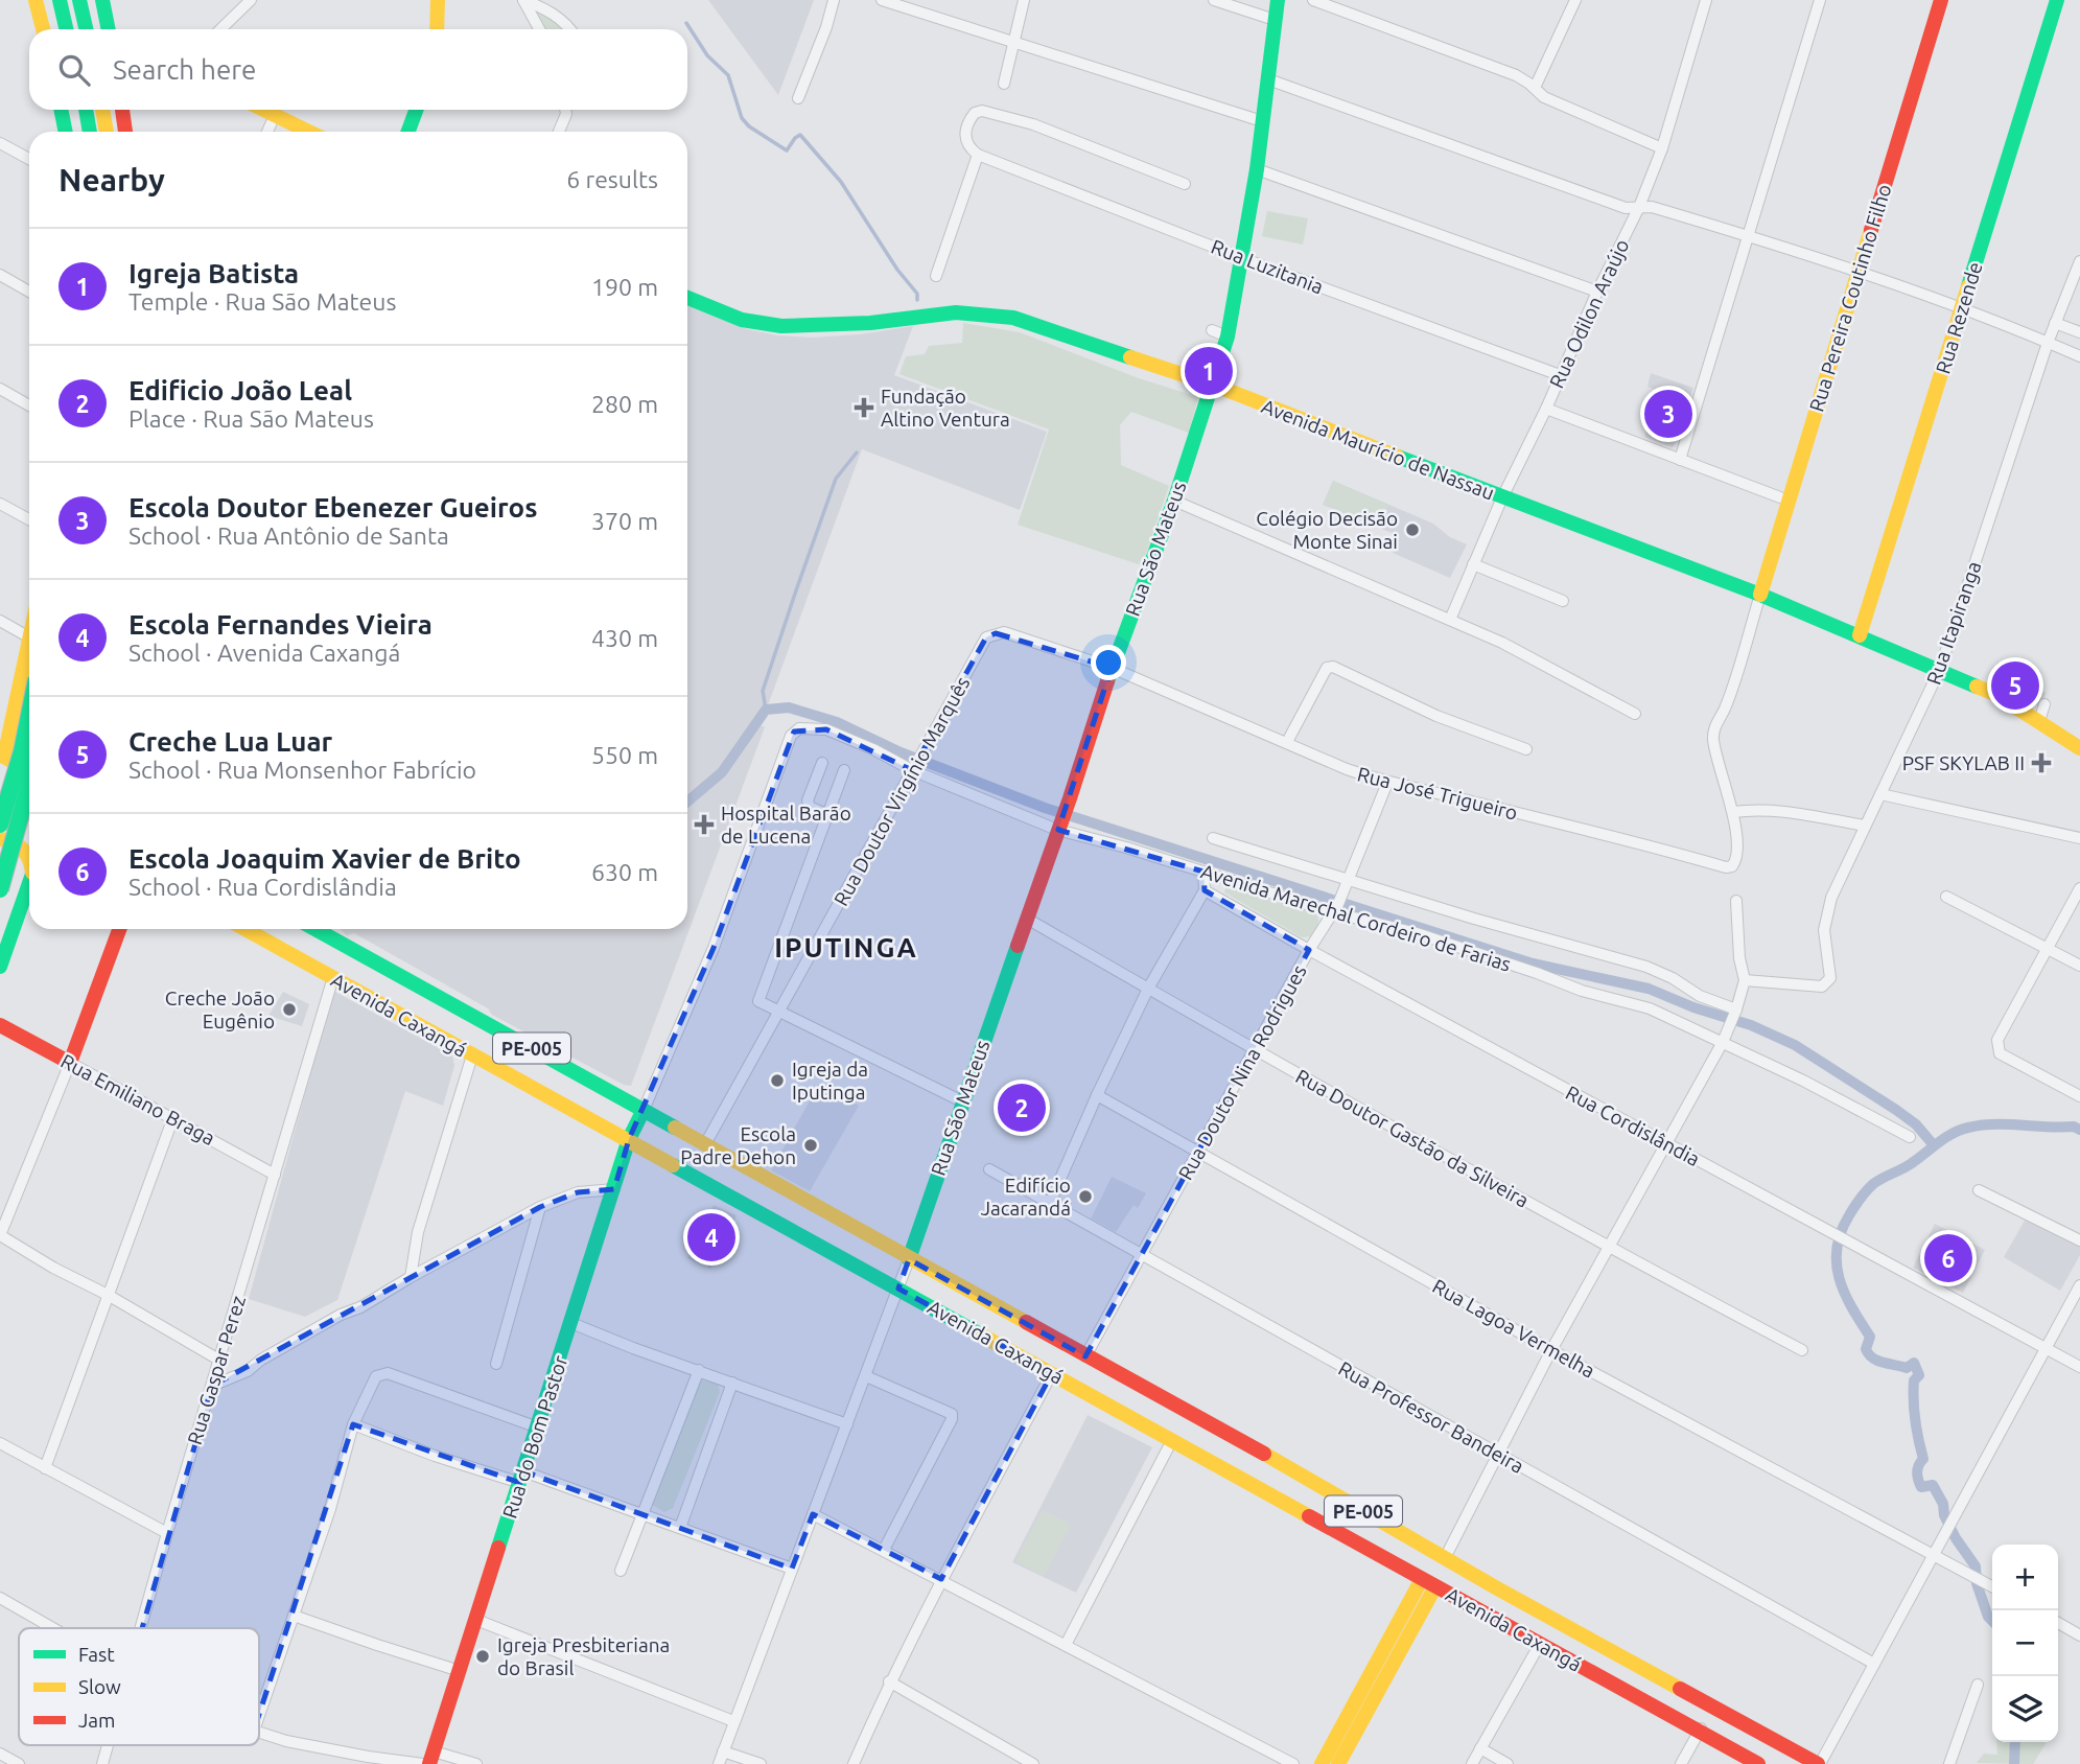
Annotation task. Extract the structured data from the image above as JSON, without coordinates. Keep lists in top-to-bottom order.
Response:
{
  "streets": {
    "main road": [
      "Rua Pereira Coutinho Filho",
      "Rua Rezende",
      "Avenida Maurício de Nassau",
      "Rua São Mateus",
      "Avenida Caxangá",
      "PE-005",
      "Rua Emiliano Braga",
      "Rua do Bom Pastor"
    ],
    "street": [
      "Rua Luzitania",
      "Rua Odilon Araújo",
      "Rua Itapiranga",
      "Rua Doutor Virgínio Marquês",
      "Rua José Trigueiro",
      "Avenida Marechal Cordeiro de Farias",
      "Rua Doutor Nina Rodrigues",
      "Rua Cordislândia",
      "Rua Doutor Gastão da Silveira",
      "Rua Lagoa Vermelha",
      "Rua Gaspar Perez",
      "Rua Professor Bandeira"
    ]
  },
  "crossings": [
    ["Rua Luzitania", "Rua Odilon Araújo"],
    ["Rua Luzitania", "Rua São Mateus"],
    ["Rua Pereira Coutinho Filho", "Avenida Maurício de Nassau"],
    ["Rua Odilon Araújo", "Avenida Maurício de Nassau"],
    ["Rua Rezende", "Avenida Maurício de Nassau"],
    ["Avenida Maurício de Nassau", "Rua São Mateus"],
    ["Avenida Maurício de Nassau", "Rua Itapiranga"],
    ["Rua São Mateus", "Rua José Trigueiro"],
    ["Rua São Mateus", "Avenida Marechal Cordeiro de Farias"],
    ["Rua São Mateus", "Avenida Caxangá"],
    ["Rua São Mateus", "Rua Doutor Gastão da Silveira"],
    ["Rua Doutor Virgínio Marquês", "Rua José Trigueiro"],
    ["Rua Doutor Virgínio Marquês", "Avenida Marechal Cordeiro de Farias"],
    ["Rua Doutor Virgínio Marquês", "Avenida Caxangá"],
    ["Rua José Trigueiro", "Rua Doutor Nina Rodrigues"],
    ["Avenida Marechal Cordeiro de Farias", "Avenida Caxangá"],
    ["Avenida Marechal Cordeiro de Farias", "Rua Doutor Nina Rodrigues"],
    ["Avenida Marechal Cordeiro de Farias", "Rua do Bom Pastor"],
    ["Avenida Caxangá", "Rua Doutor Nina Rodrigues"],
    ["Avenida Caxangá", "Rua Gaspar Perez"],
    ["Avenida Caxangá", "Rua do Bom Pastor"],
    ["Rua Doutor Nina Rodrigues", "Rua Cordislândia"],
    ["Rua Doutor Nina Rodrigues", "Rua Doutor Gastão da Silveira"],
    ["Rua Doutor Nina Rodrigues", "Rua Lagoa Vermelha"],
    ["Rua Doutor Nina Rodrigues", "Rua Professor Bandeira"],
    ["Rua Emiliano Braga", "Rua Gaspar Perez"]
  ],
  "districts": ["IPUTINGA"],
  "places": {
    "health": ["Fundação Altino Ventura", "PSF SKYLAB II", "Hospital Barão de Lucena"],
    "other": [
      "Colégio Decisão Monte Sinai",
      "Creche João Eugênio",
      "Igreja da Iputinga",
      "Escola Padre Dehon",
      "Edifício Jacarandá",
      "Igreja Presbiteriana do Brasil"
    ]
  },
  "legend": ["Fast", "Slow", "Jam"],
  "page": {
    "search": "Search here",
    "heading": ["Nearby", "6 results"],
    "list": [
      {
        "mark": "1",
        "name": "Igreja Batista",
        "note": "Temple · Rua São Mateus",
        "value": "190 m"
      },
      {
        "mark": "2",
        "name": "Edificio João Leal",
        "note": "Place · Rua São Mateus",
        "value": "280 m"
      },
      {
        "mark": "3",
        "name": "Escola Doutor Ebenezer Gueiros",
        "note": "School · Rua Antônio de Santa",
        "value": "370 m"
      },
      {
        "mark": "4",
        "name": "Escola Fernandes Vieira",
        "note": "School · Avenida Caxangá",
        "value": "430 m"
      },
      {
        "mark": "5",
        "name": "Creche Lua Luar",
        "note": "School · Rua Monsenhor Fabrício",
        "value": "550 m"
      },
      {
        "mark": "6",
        "name": "Escola Joaquim Xavier de Brito",
        "note": "School · Rua Cordislândia",
        "value": "630 m"
      }
    ],
    "pins": [
      "1",
      "3",
      "5",
      "2",
      "4",
      "6"
    ],
    "map_buttons": ["+", "−"]
  }
}
